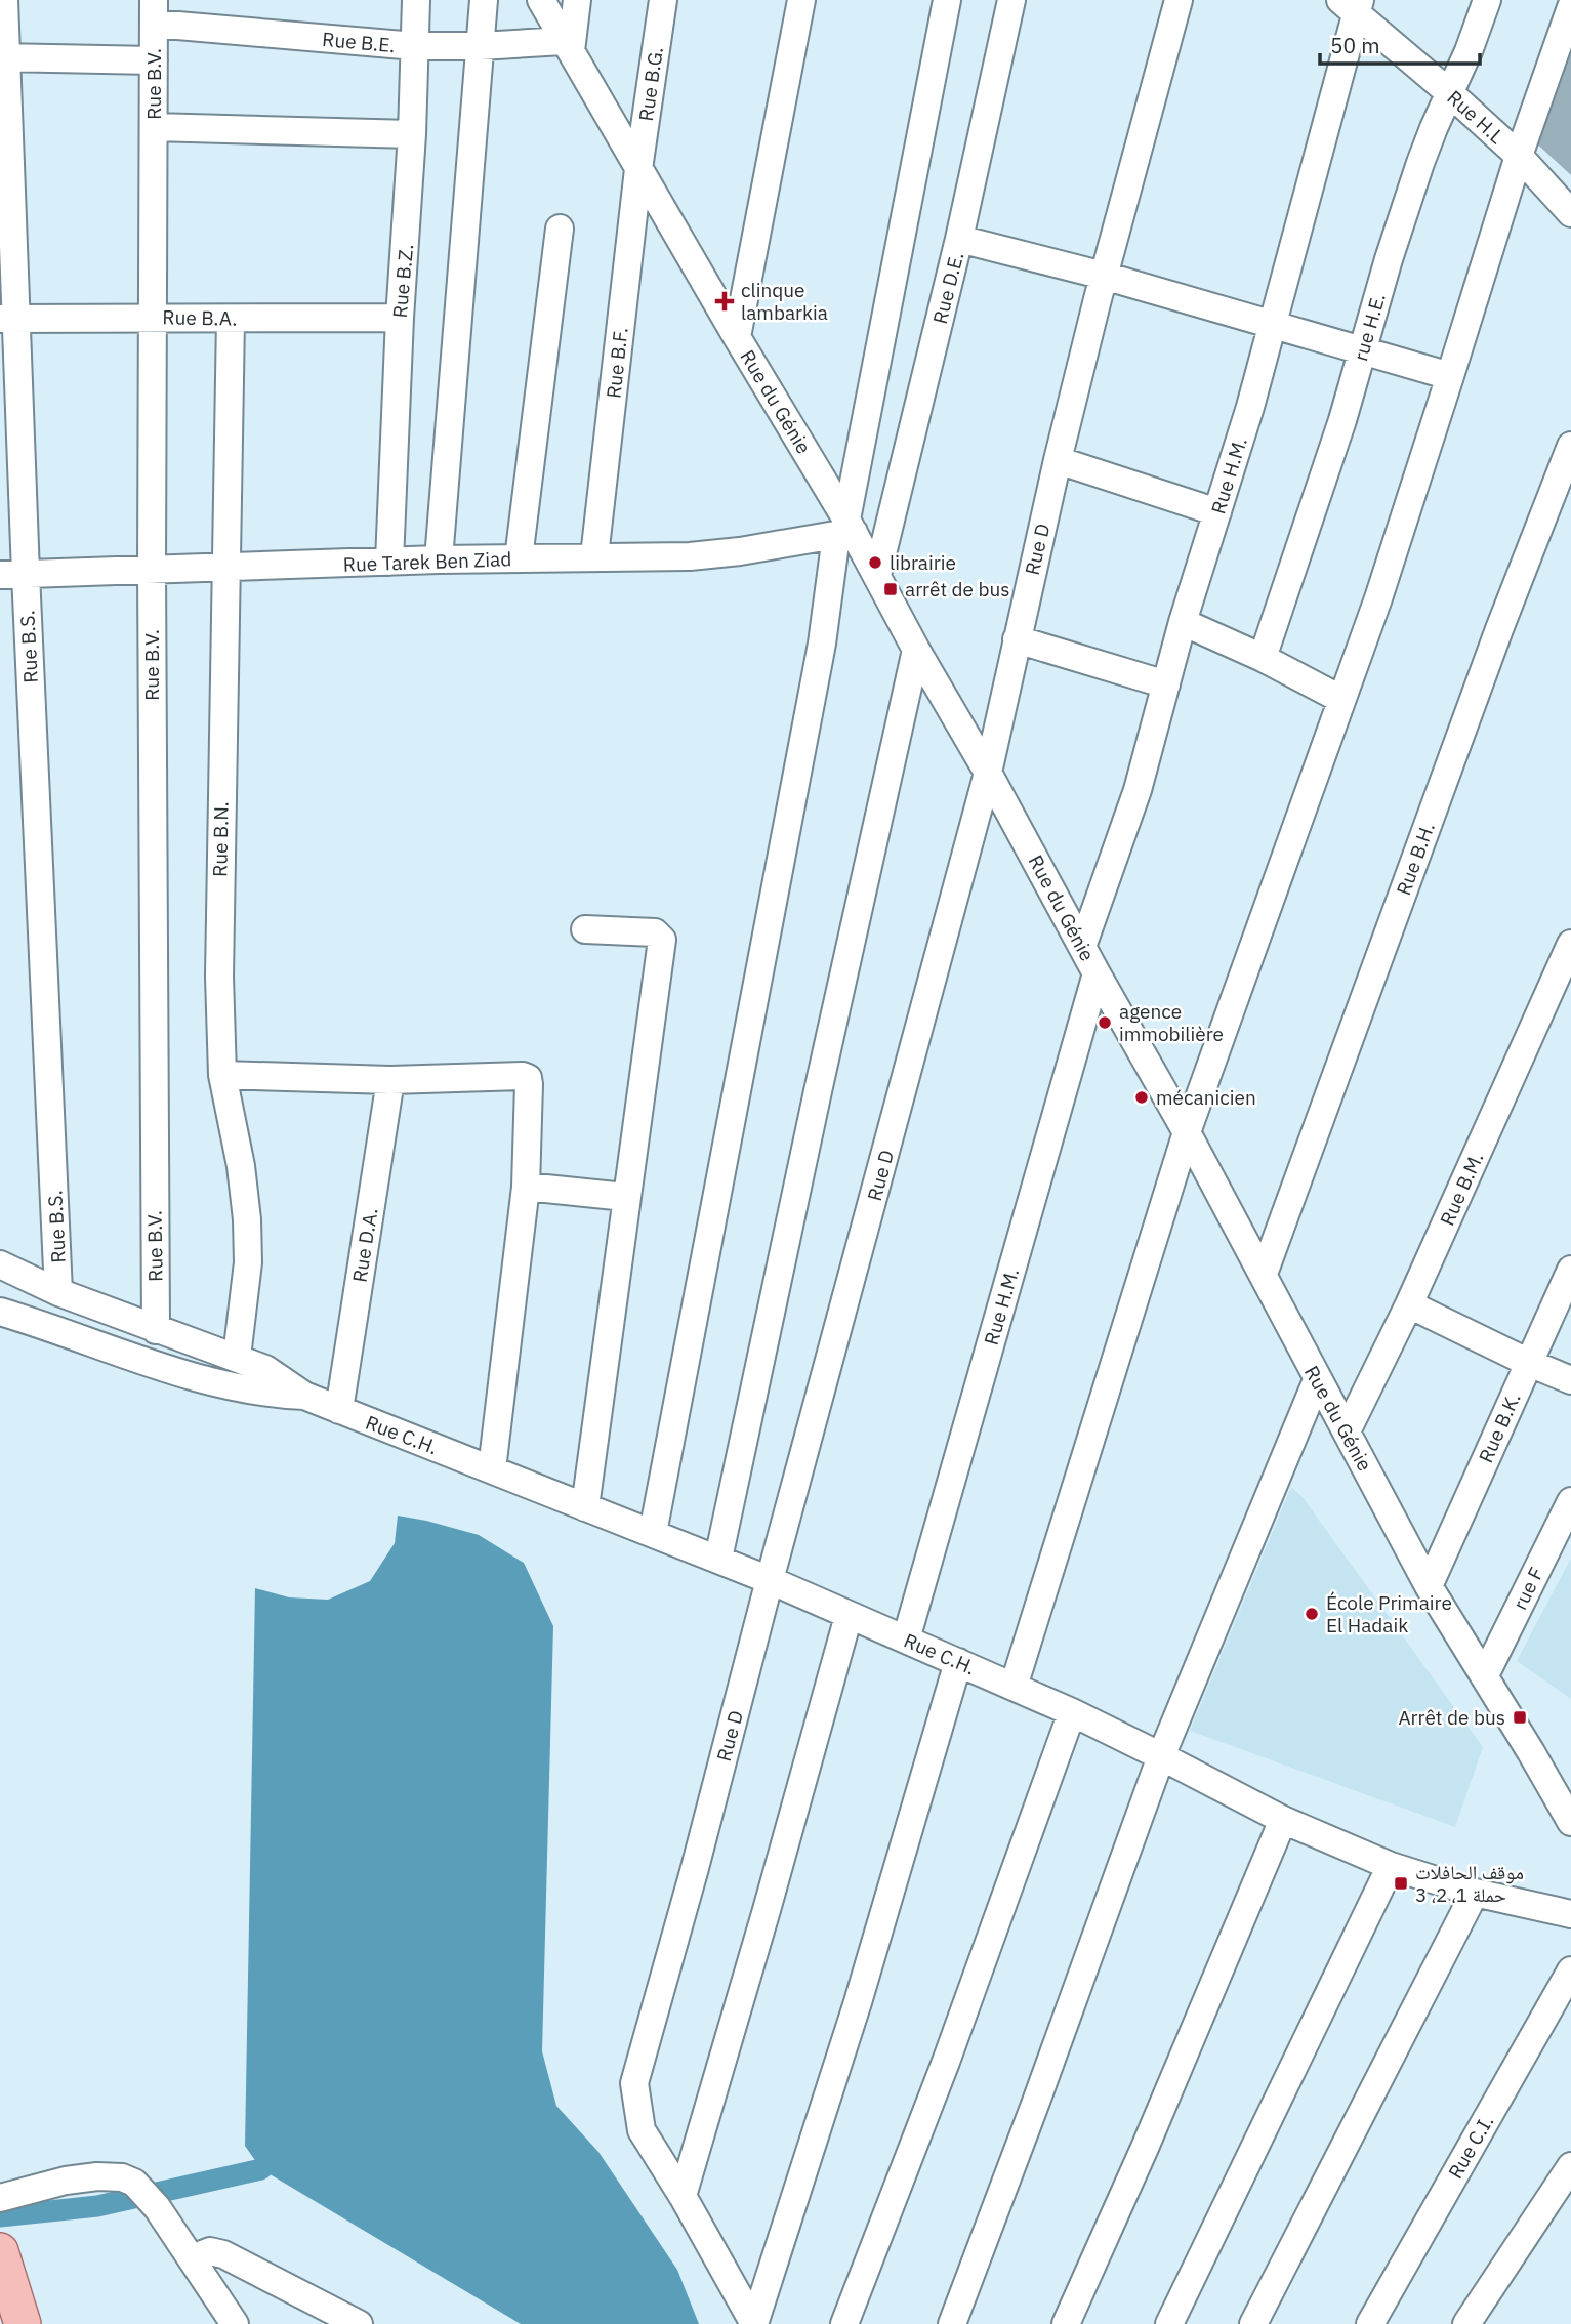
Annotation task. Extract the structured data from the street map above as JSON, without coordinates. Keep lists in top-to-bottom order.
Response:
{
  "streets": {
    "street": [
      "Rue B.E.",
      "Rue B.V.",
      "Rue B.G.",
      "Rue H.L",
      "Rue B.Z.",
      "Rue D.E.",
      "Rue B.A.",
      "rue H.E.",
      "Rue B.F.",
      "Rue du Génie",
      "Rue H.M.",
      "Rue D",
      "Rue Tarek Ben Ziad",
      "Rue B.S.",
      "Rue B.N.",
      "Rue B.H.",
      "Rue B.M.",
      "Rue D.A.",
      "Rue B.K.",
      "Rue C.H.",
      "rue F",
      "Rue C.I."
    ]
  },
  "crossings": [
    ["Rue B.E.", "Rue B.V."],
    ["Rue B.E.", "Rue B.Z."],
    ["Rue B.E.", "Rue du Génie"],
    ["Rue B.V.", "Rue B.A."],
    ["Rue B.V.", "Rue Tarek Ben Ziad"],
    ["Rue B.V.", "Rue C.H."],
    ["Rue B.G.", "Rue B.F."],
    ["Rue B.G.", "Rue du Génie"],
    ["Rue H.L", "rue H.E."],
    ["Rue H.L", "Rue H.M."],
    ["Rue B.Z.", "Rue B.A."],
    ["Rue B.Z.", "Rue Tarek Ben Ziad"],
    ["Rue D.E.", "Rue du Génie"],
    ["Rue B.A.", "Rue B.S."],
    ["Rue B.A.", "Rue B.N."],
    ["Rue B.F.", "Rue du Génie"],
    ["Rue B.F.", "Rue Tarek Ben Ziad"],
    ["Rue du Génie", "Rue H.M."],
    ["Rue du Génie", "Rue D"],
    ["Rue du Génie", "Rue Tarek Ben Ziad"],
    ["Rue du Génie", "Rue B.H."],
    ["Rue du Génie", "Rue B.M."],
    ["Rue du Génie", "Rue B.K."],
    ["Rue du Génie", "rue F"],
    ["Rue H.M.", "Rue C.H."],
    ["Rue D", "Rue C.H."],
    ["Rue Tarek Ben Ziad", "Rue B.S."],
    ["Rue Tarek Ben Ziad", "Rue B.N."],
    ["Rue B.S.", "Rue C.H."],
    ["Rue B.N.", "Rue C.H."],
    ["Rue D.A.", "Rue C.H."]
  ],
  "places": {
    "health": ["clinque lambarkia"],
    "other": [
      "librairie",
      "agence immobilière",
      "mécanicien",
      "École Primaire El Hadaik"
    ],
    "transit": ["arrêt de bus", "Arrêt de bus", "موقف الحافلات حملة 1، 2، 3"]
  },
  "scale_bar": "50 m"
}
